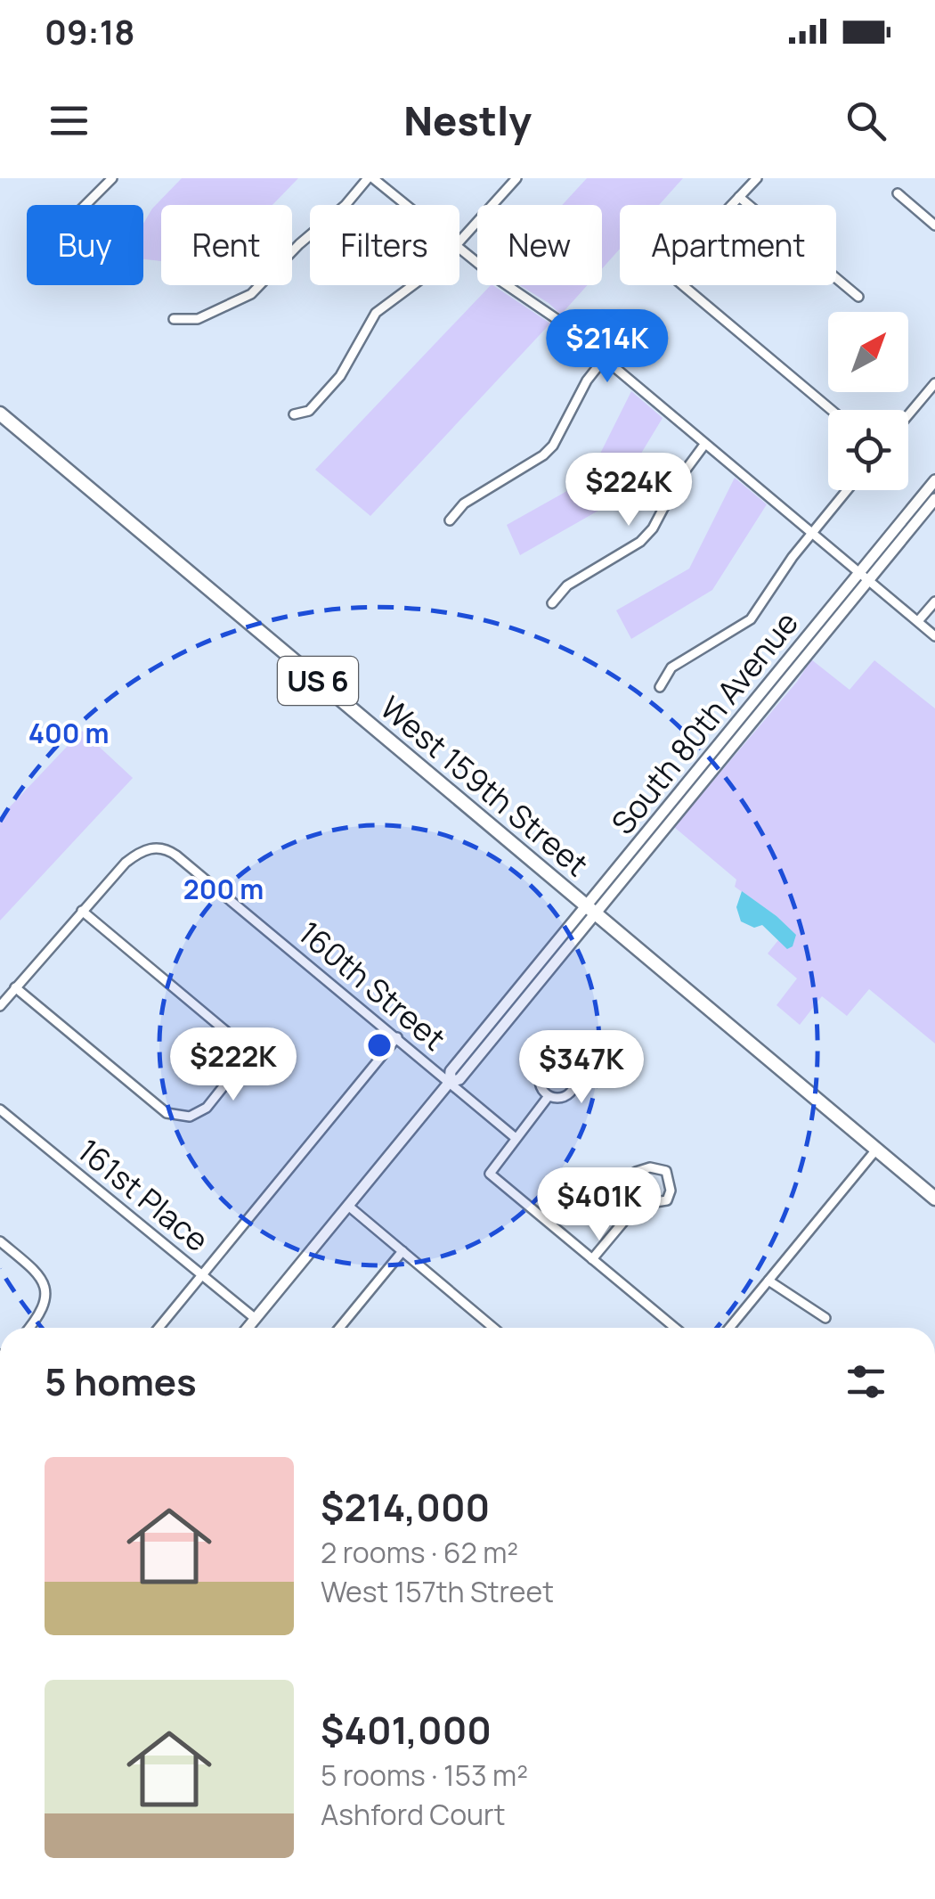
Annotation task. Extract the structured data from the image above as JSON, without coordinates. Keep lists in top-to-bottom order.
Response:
{
  "streets": {
    "main road": ["US 6", "West 159th Street"],
    "street": ["South 80th Avenue", "160th Street", "161st Place"]
  },
  "crossings": [
    ["South 80th Avenue", "West 159th Street"],
    ["South 80th Avenue", "160th Street"],
    ["South 80th Avenue", "161st Place"]
  ],
  "north": "top right",
  "page": {
    "status": "09:18",
    "header": "Nestly",
    "chip": [
      "Buy",
      "Rent",
      "Filters",
      "New",
      "Apartment"
    ],
    "price": [
      "$214K",
      "$224K",
      "$222K",
      "$347K",
      "$401K"
    ],
    "heading": "5 homes",
    "list": [
      {
        "name": "$214,000",
        "note": "2 rooms · 62 m² · West 157th Street"
      },
      {
        "name": "$401,000",
        "note": "5 rooms · 153 m² · Ashford Court"
      }
    ]
  },
  "rings": ["400 m", "200 m"]
}
